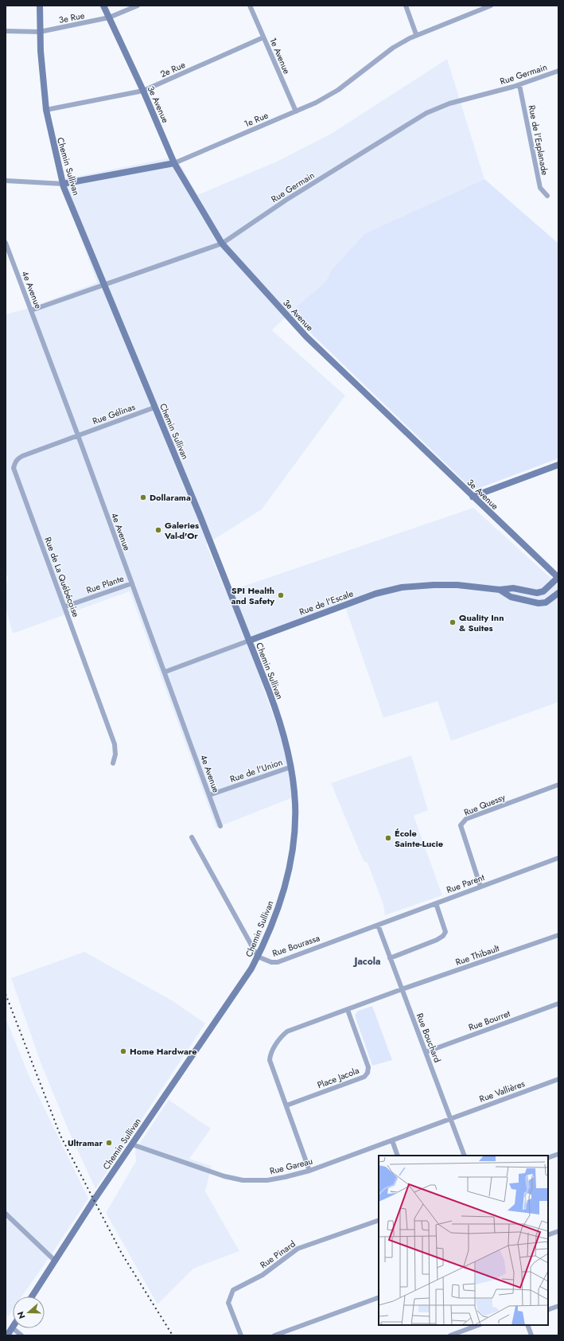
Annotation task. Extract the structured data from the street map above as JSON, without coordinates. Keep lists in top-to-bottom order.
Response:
{
  "streets": {
    "main road": [
      "3e Avenue",
      "1e Rue",
      "Chemin Sullivan",
      "Rue de l'Escale"
    ],
    "street": [
      "3e Rue",
      "1e Avenue",
      "2e Rue",
      "Rue Germain",
      "Rue de l'Esplanade",
      "4e Avenue",
      "Rue Gélinas",
      "Rue de La Québécoise",
      "Rue Plante",
      "Rue de l'Union",
      "Rue Quessy",
      "Rue Parent",
      "Rue Bourassa",
      "Rue Thibault",
      "Rue Bourret",
      "Rue Bouchard",
      "Place Jacola",
      "Rue Vallières",
      "Rue Gareau",
      "Rue Pinard"
    ]
  },
  "crossings": [
    ["3e Rue", "3e Avenue"],
    ["3e Rue", "Chemin Sullivan"],
    ["1e Avenue", "2e Rue"],
    ["1e Avenue", "1e Rue"],
    ["2e Rue", "3e Avenue"],
    ["2e Rue", "Chemin Sullivan"],
    ["Rue Germain", "3e Avenue"],
    ["Rue Germain", "Rue de l'Esplanade"],
    ["Rue Germain", "Chemin Sullivan"],
    ["Rue Germain", "4e Avenue"],
    ["3e Avenue", "1e Rue"],
    ["3e Avenue", "Rue de l'Escale"],
    ["1e Rue", "Chemin Sullivan"],
    ["Chemin Sullivan", "Rue Gélinas"],
    ["Chemin Sullivan", "Rue de l'Escale"],
    ["Chemin Sullivan", "Rue de l'Union"],
    ["Chemin Sullivan", "Rue Bourassa"],
    ["Chemin Sullivan", "Rue Gareau"],
    ["4e Avenue", "Rue Gélinas"],
    ["4e Avenue", "Rue de La Québécoise"],
    ["4e Avenue", "Rue Plante"],
    ["4e Avenue", "Rue de l'Escale"],
    ["4e Avenue", "Rue de l'Union"],
    ["Rue Gélinas", "Rue de La Québécoise"],
    ["Rue de La Québécoise", "Rue Plante"],
    ["Rue Quessy", "Rue Parent"],
    ["Rue Parent", "Rue Bourassa"],
    ["Rue Parent", "Rue Bouchard"],
    ["Rue Bourassa", "Rue Bouchard"],
    ["Rue Thibault", "Rue Bouchard"],
    ["Rue Bourret", "Rue Bouchard"],
    ["Rue Bouchard", "Rue Vallières"],
    ["Rue Bouchard", "Rue Gareau"],
    ["Rue Vallières", "Rue Gareau"]
  ],
  "districts": ["Jacola"],
  "places": [
    "Dollarama",
    "Galeries Val-d'Or",
    "SPI Health and Safety",
    "Quality Inn & Suites",
    "École Sainte-Lucie",
    "Home Hardware",
    "Ultramar"
  ],
  "north": "left"
}
